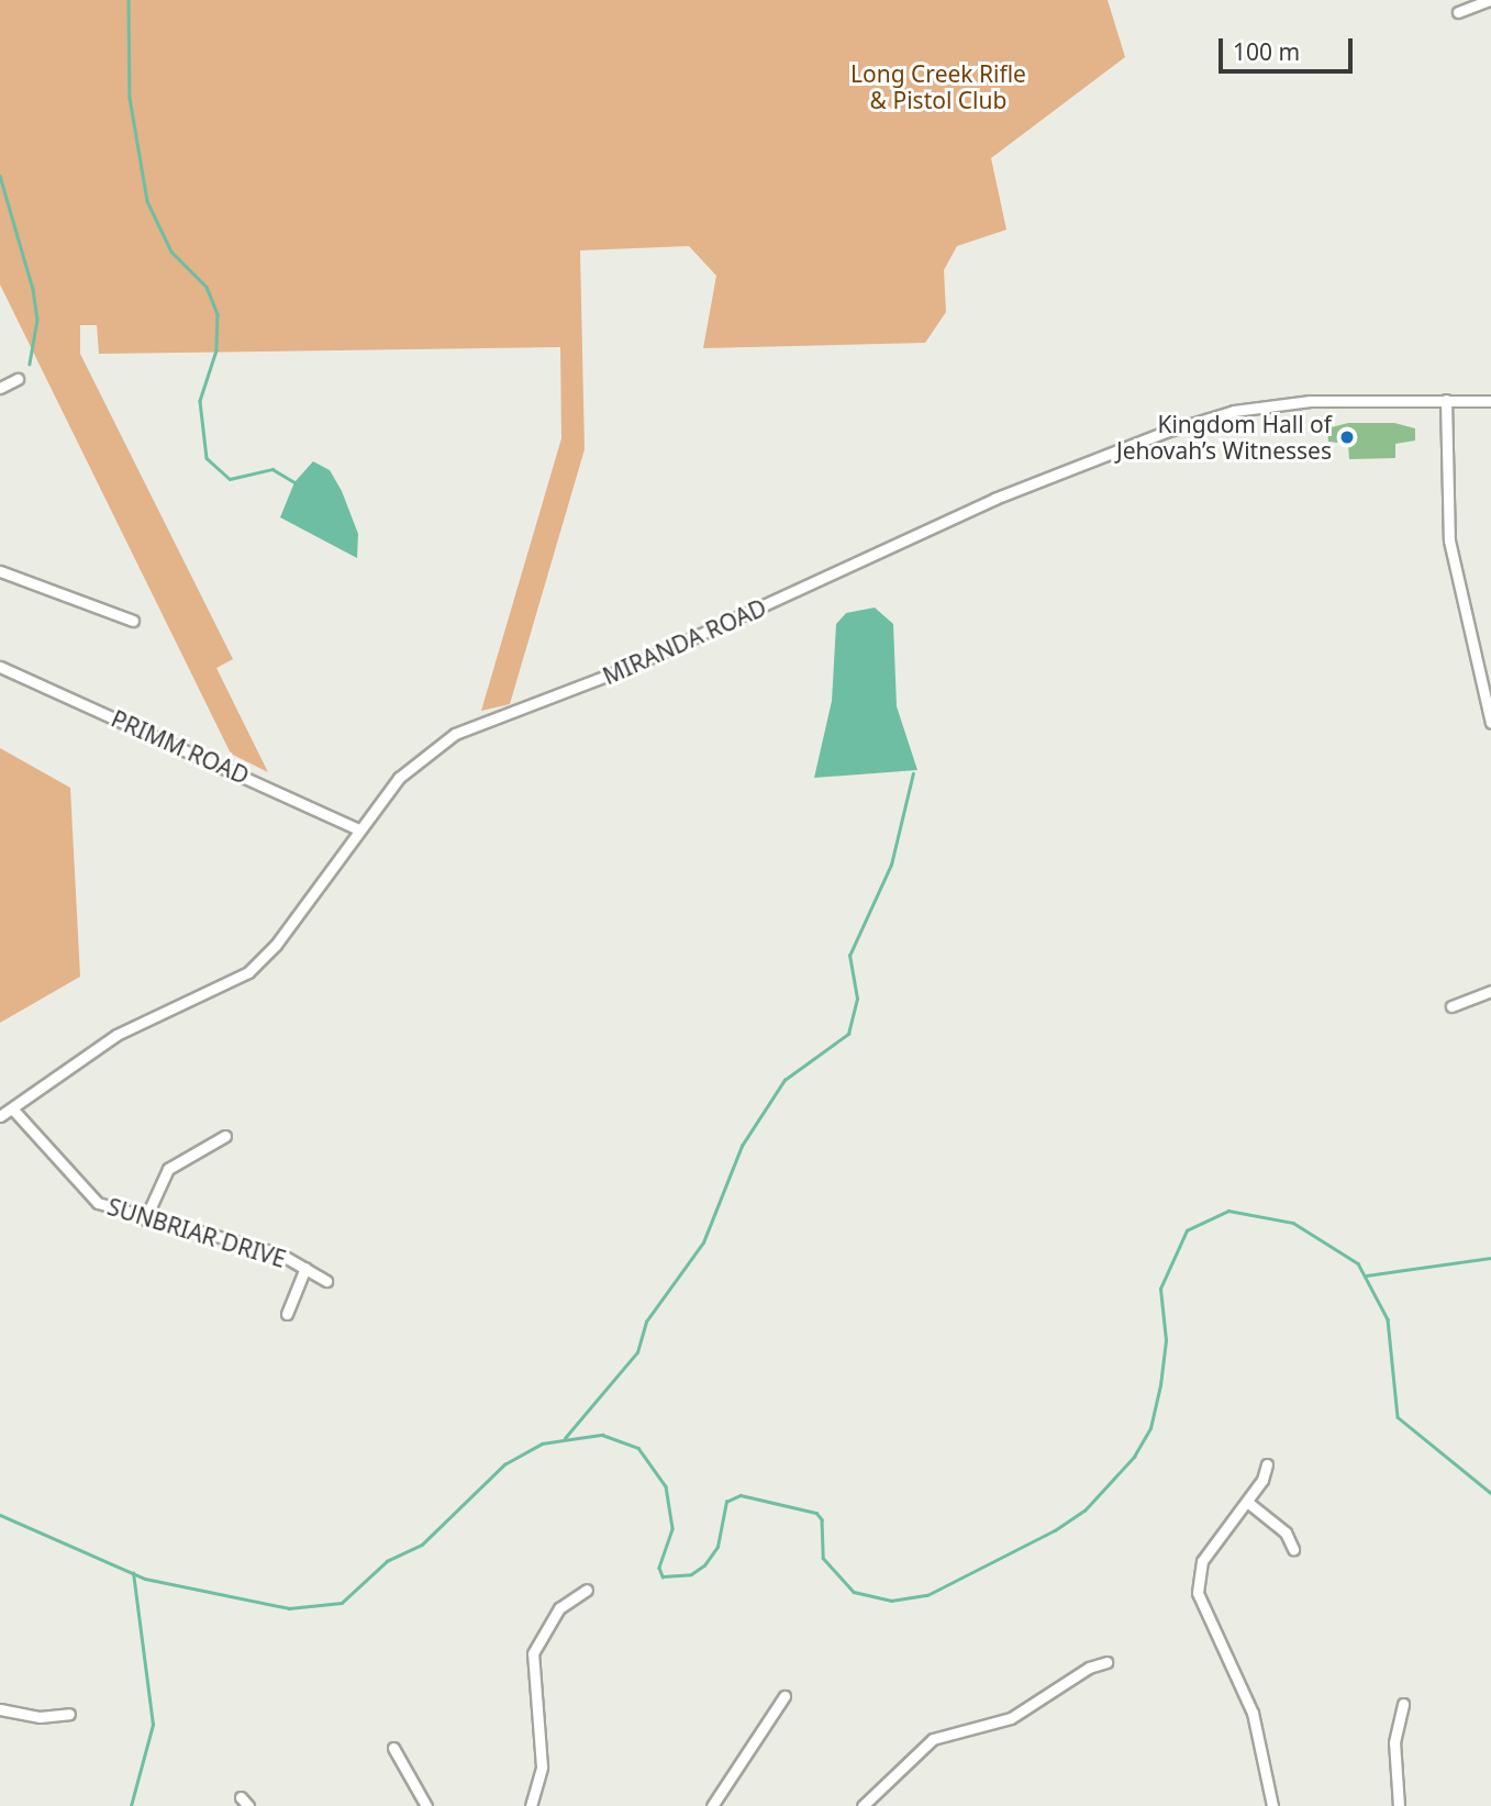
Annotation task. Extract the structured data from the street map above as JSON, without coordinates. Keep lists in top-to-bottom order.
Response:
{
  "streets": {
    "street": ["MIRANDA ROAD", "PRIMM ROAD", "SUNBRIAR DRIVE"]
  },
  "crossings": [
    ["MIRANDA ROAD", "PRIMM ROAD"],
    ["MIRANDA ROAD", "SUNBRIAR DRIVE"]
  ],
  "parks": ["Long Creek Rifle & Pistol Club"],
  "places": ["Kingdom Hall of Jehovah’s Witnesses"],
  "scale_bar": "100 m"
}
